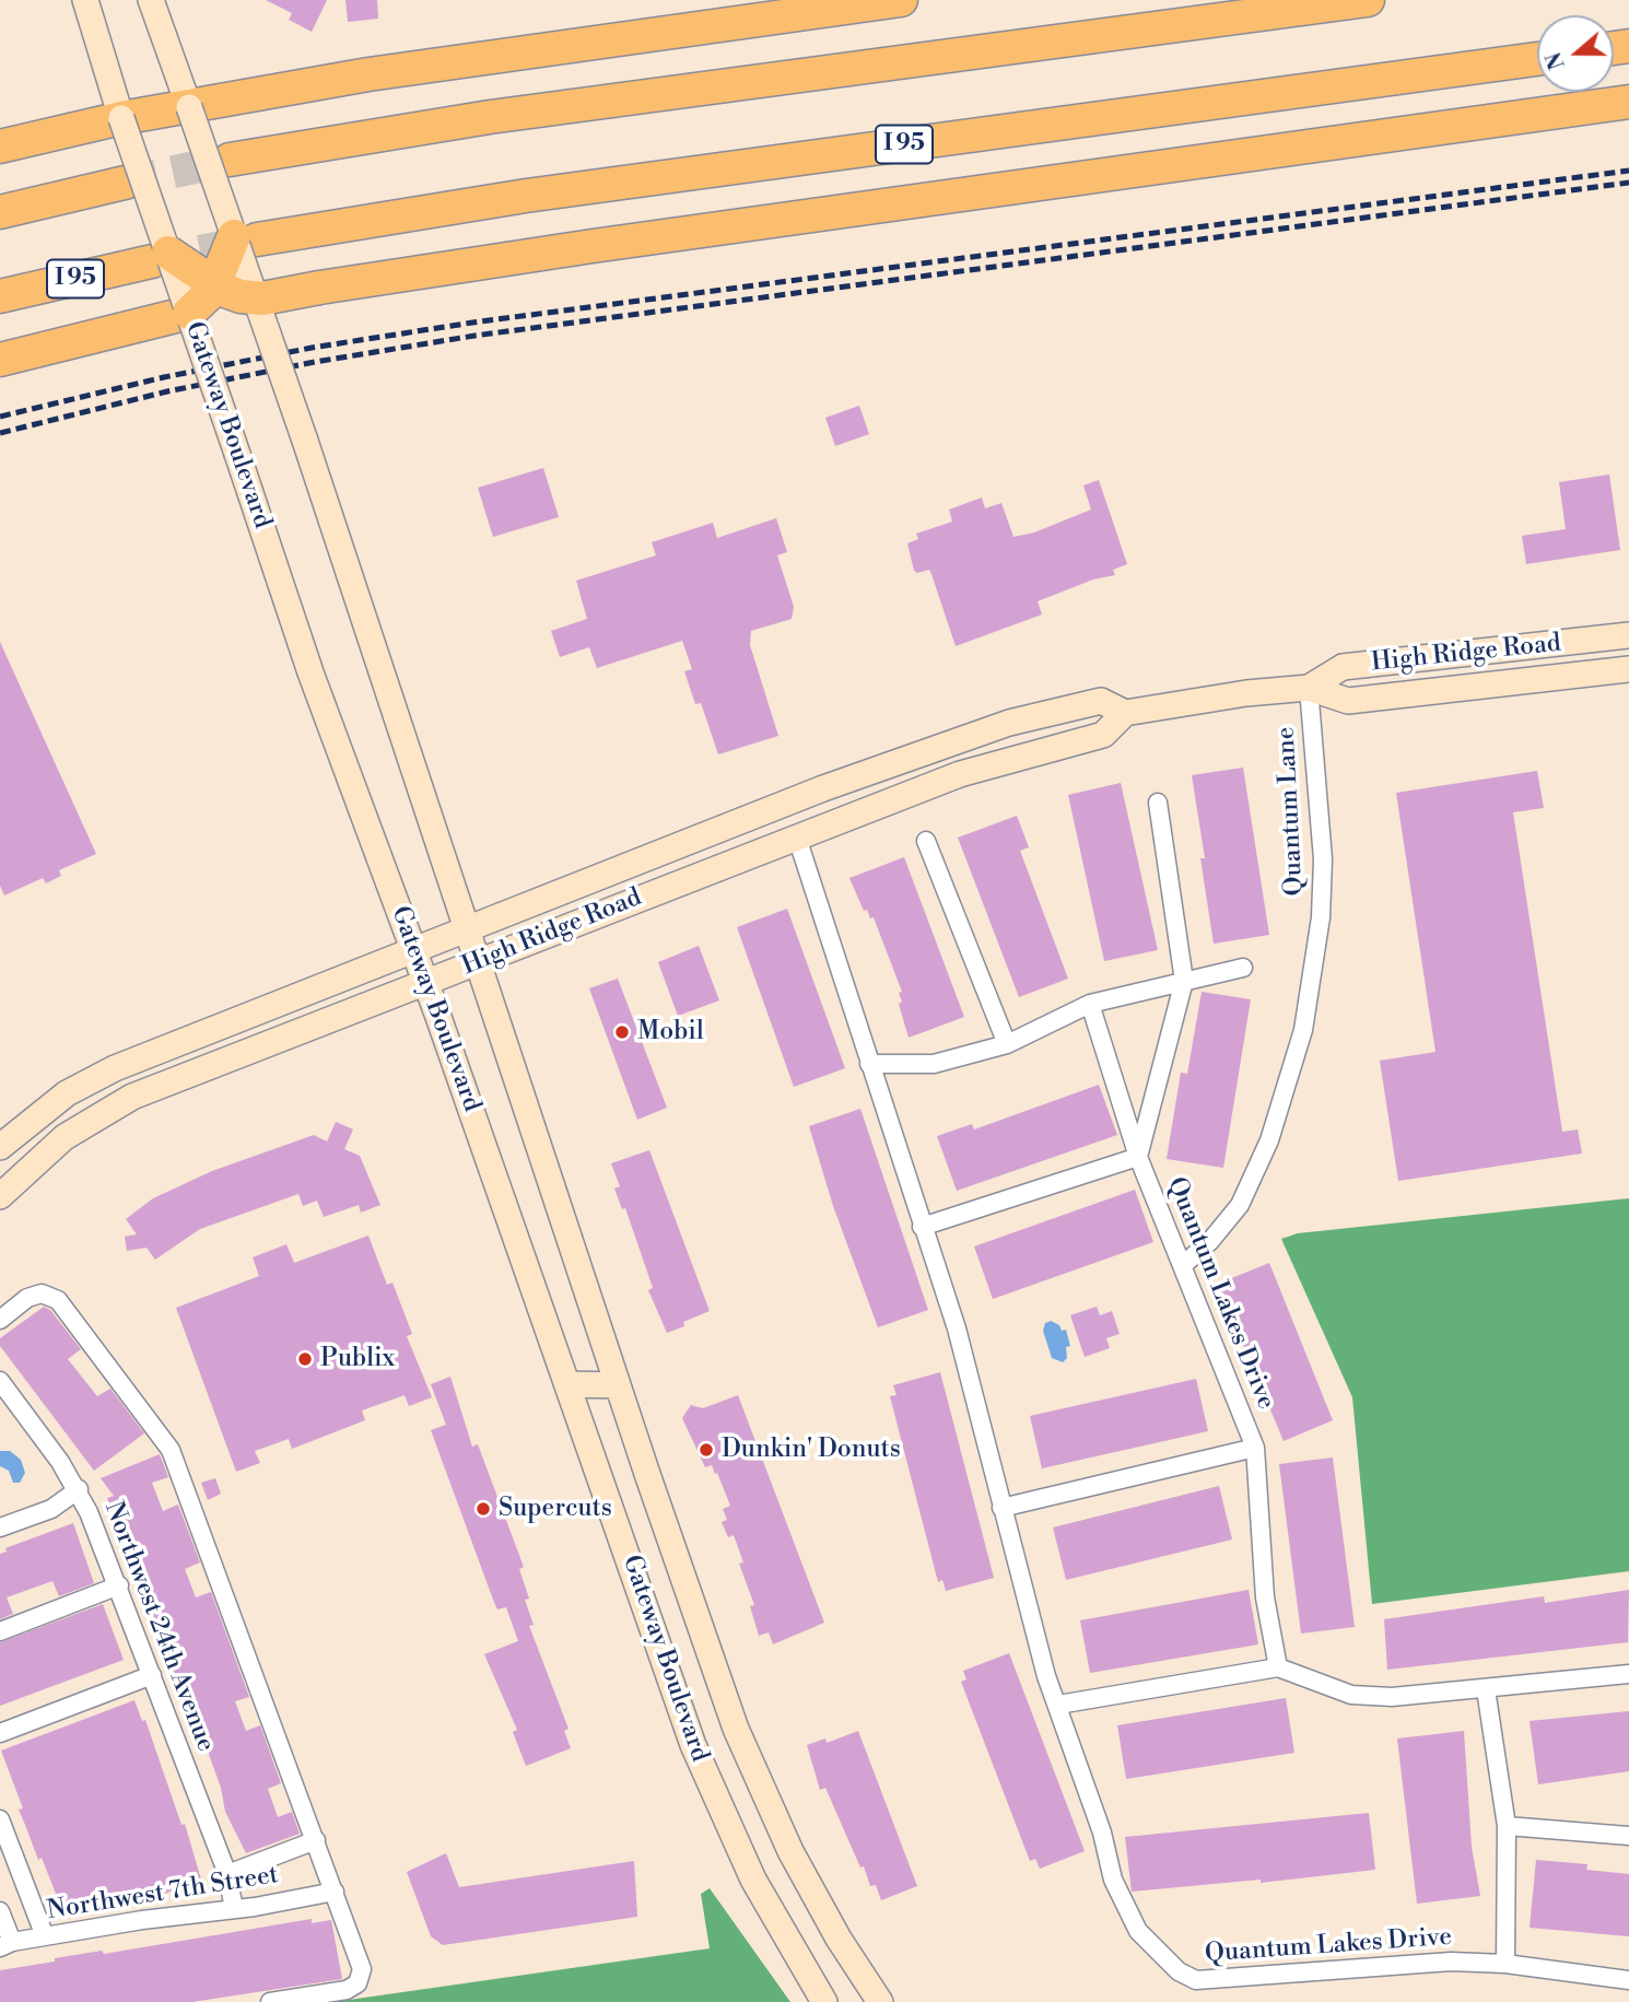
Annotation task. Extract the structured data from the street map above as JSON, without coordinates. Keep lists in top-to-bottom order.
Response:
{
  "streets": {
    "highway": ["I 95"],
    "main road": ["Gateway Boulevard", "High Ridge Road"],
    "street": [
      "Quantum Lane",
      "Quantum Lakes Drive",
      "Northwest 24th Avenue",
      "Northwest 7th Street"
    ]
  },
  "crossings": [
    ["I 95", "Gateway Boulevard"],
    ["Gateway Boulevard", "High Ridge Road"],
    ["High Ridge Road", "Quantum Lane"],
    ["High Ridge Road", "Quantum Lakes Drive"],
    ["Quantum Lane", "Quantum Lakes Drive"],
    ["Northwest 24th Avenue", "Northwest 7th Street"]
  ],
  "places": [
    "Mobil",
    "Publix",
    "Dunkin' Donuts",
    "Supercuts"
  ],
  "north": "left"
}
